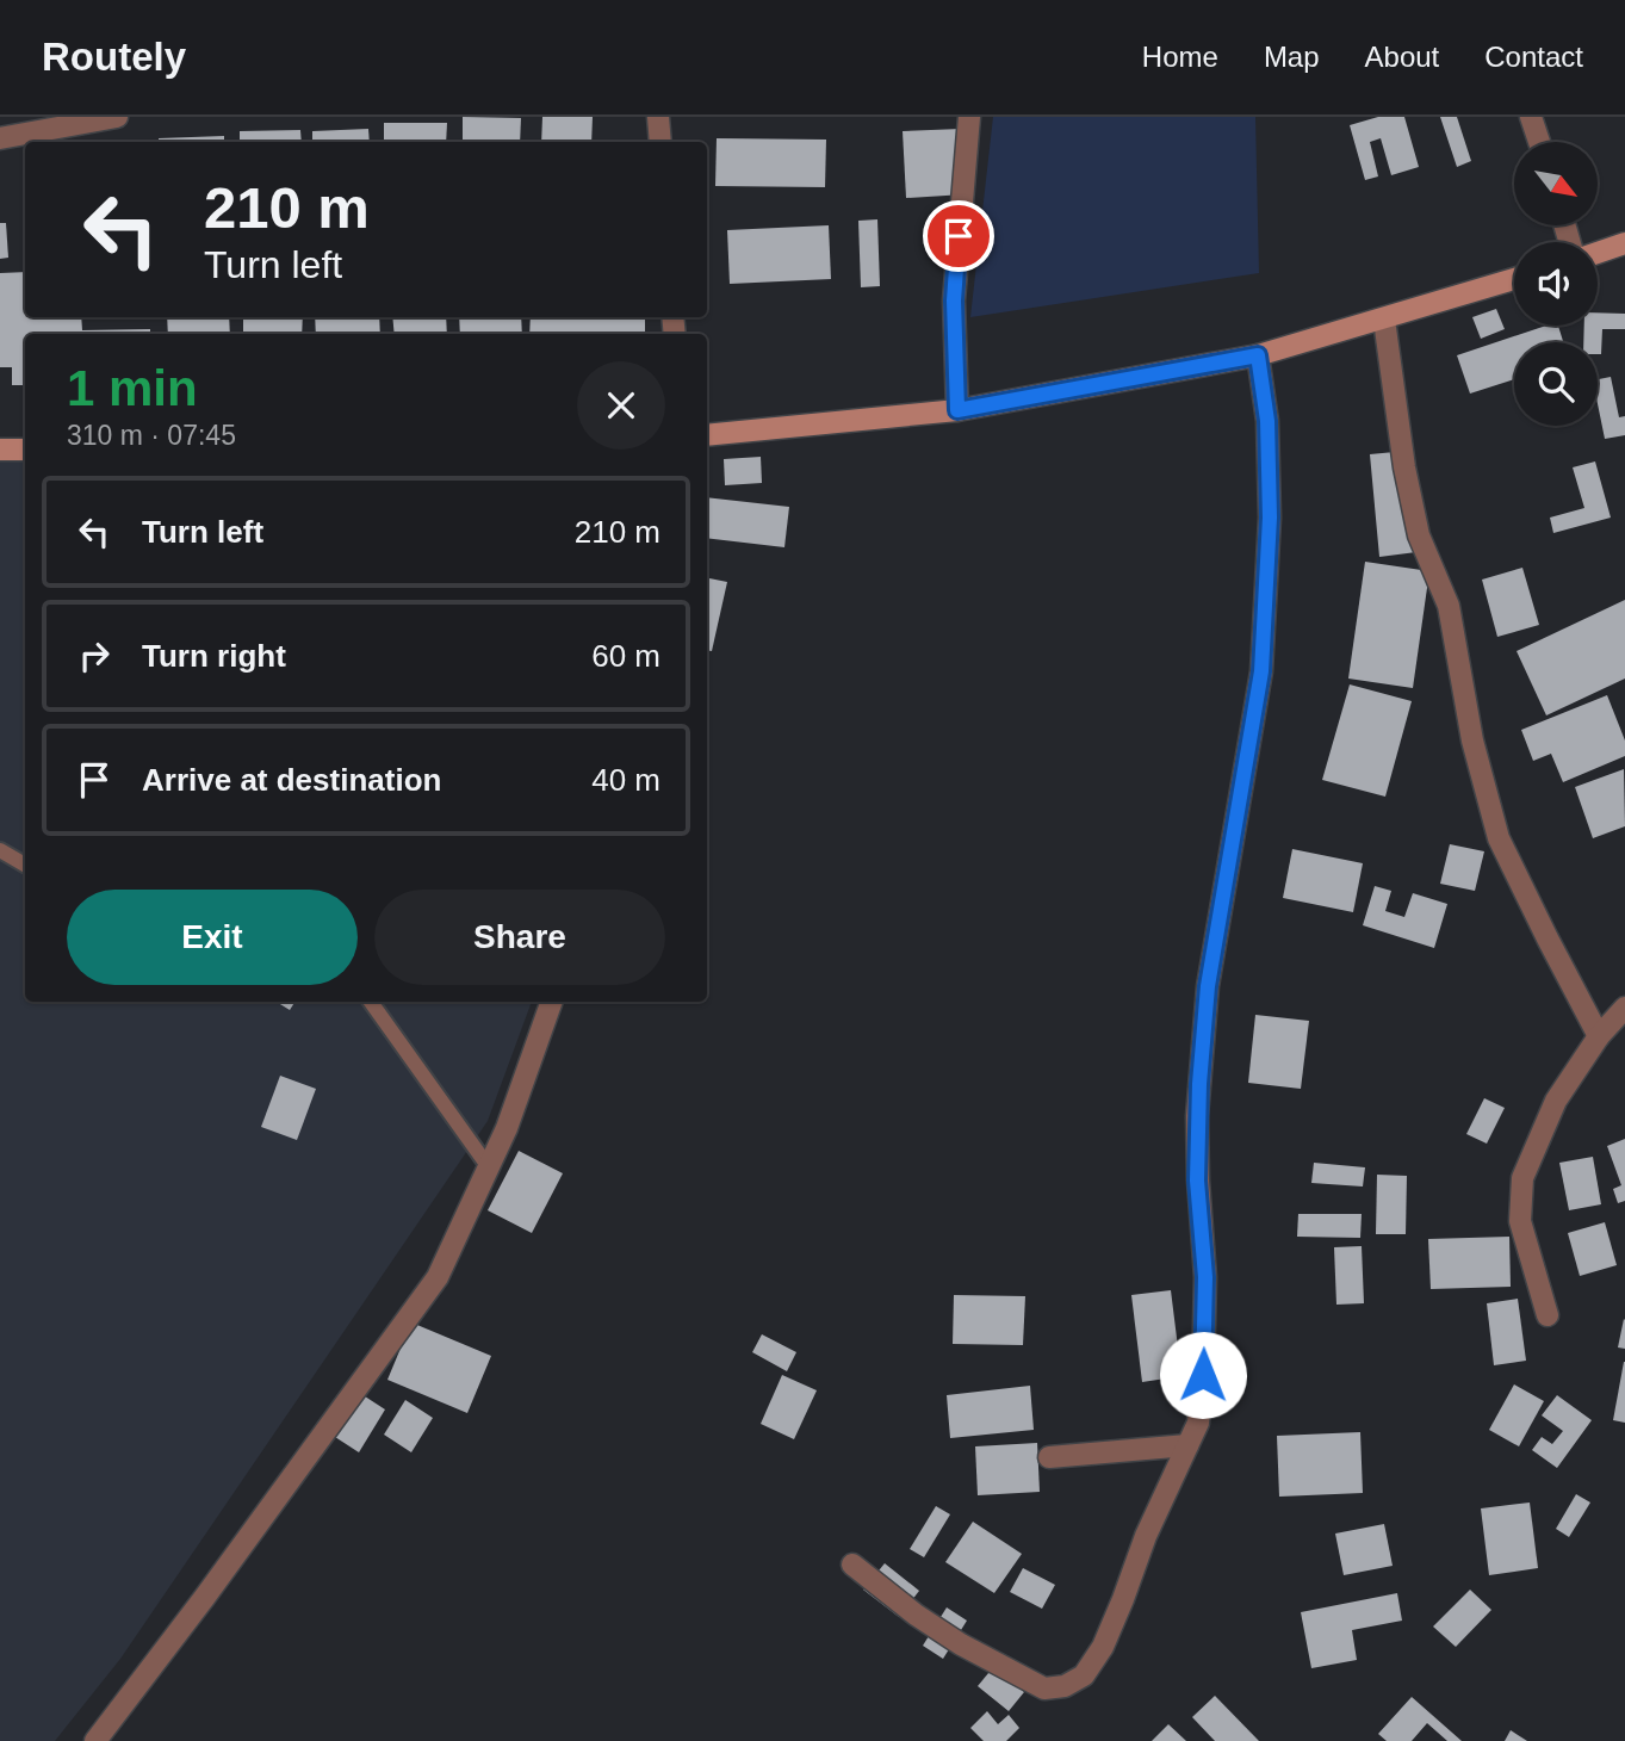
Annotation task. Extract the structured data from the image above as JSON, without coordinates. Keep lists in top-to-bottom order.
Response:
{
  "north": "bottom right",
  "page": {
    "header": "Routely",
    "nav": [
      "Home",
      "Map",
      "About",
      "Contact"
    ],
    "turn": ["210 m", "Turn left"],
    "heading": ["1 min", "310 m · 07:45"],
    "list": [
      {
        "name": "Turn left",
        "value": "210 m"
      },
      {
        "name": "Turn right",
        "value": "60 m"
      },
      {
        "name": "Arrive at destination",
        "value": "40 m"
      }
    ],
    "buttons": ["Exit", "Share"]
  }
}
